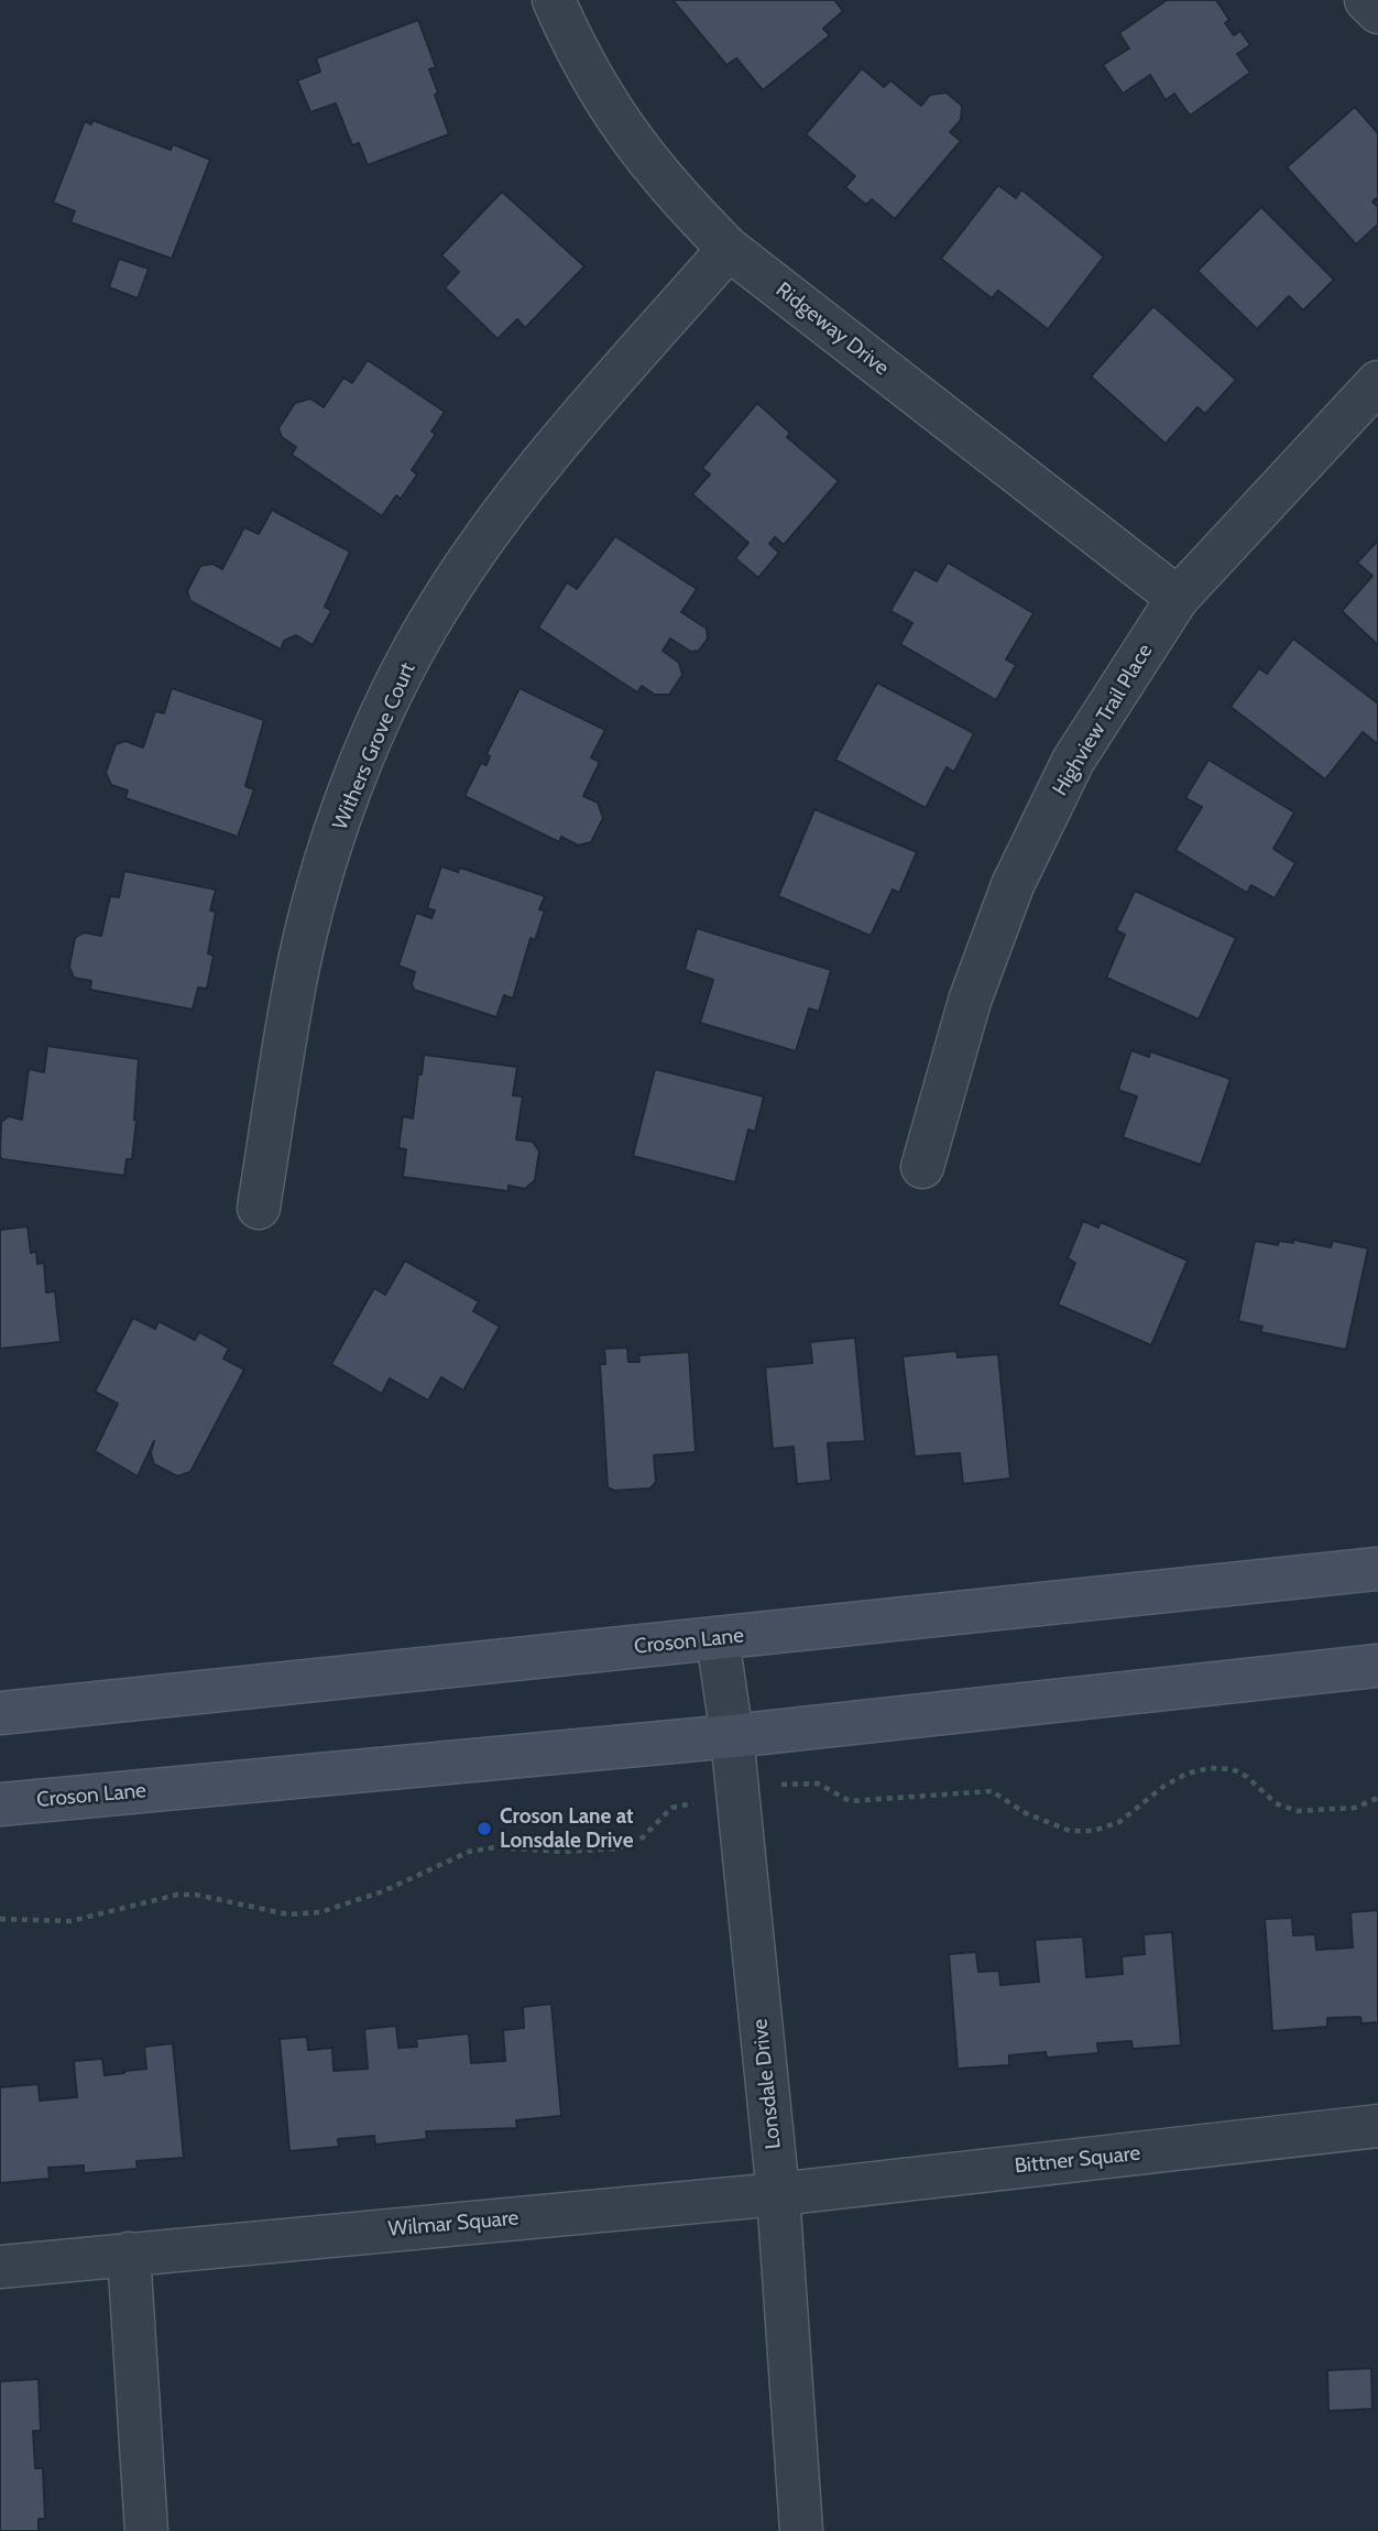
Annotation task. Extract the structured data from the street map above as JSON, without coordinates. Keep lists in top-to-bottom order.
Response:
{
  "streets": {
    "main road": ["Croson Lane"],
    "street": [
      "Ridgeway Drive",
      "Highview Trail Place",
      "Withers Grove Court",
      "Lonsdale Drive",
      "Bittner Square",
      "Wilmar Square"
    ]
  },
  "crossings": [
    ["Ridgeway Drive", "Highview Trail Place"],
    ["Ridgeway Drive", "Withers Grove Court"],
    ["Croson Lane", "Lonsdale Drive"],
    ["Lonsdale Drive", "Bittner Square"],
    ["Lonsdale Drive", "Wilmar Square"],
    ["Bittner Square", "Wilmar Square"]
  ],
  "places": ["Croson Lane at Lonsdale Drive"]
}
